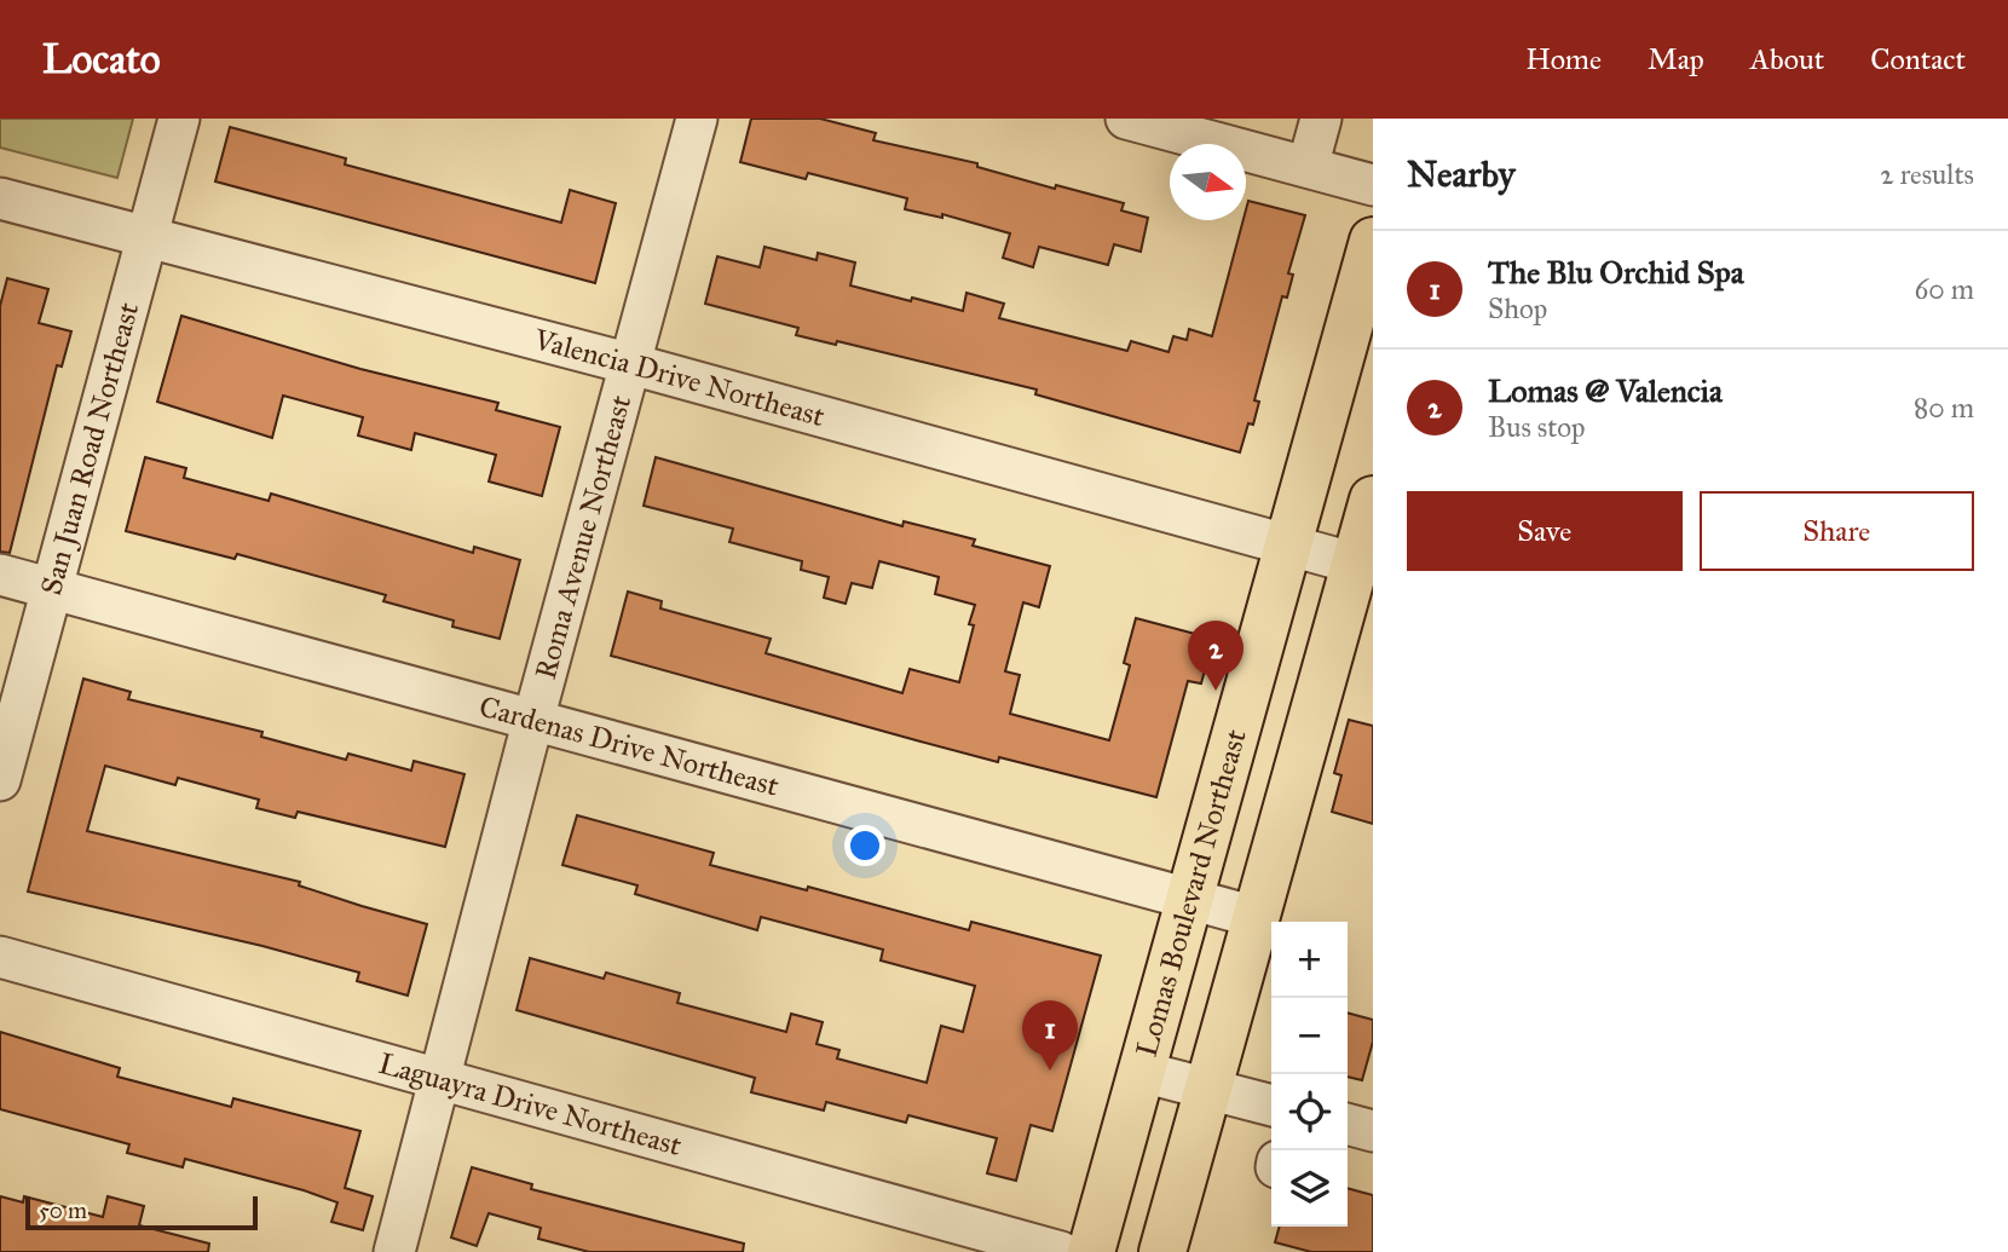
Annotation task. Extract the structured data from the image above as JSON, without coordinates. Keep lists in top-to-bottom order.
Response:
{
  "streets": {
    "main road": ["Lomas Boulevard Northeast"],
    "street": [
      "Valencia Drive Northeast",
      "San Juan Road Northeast",
      "Roma Avenue Northeast",
      "Cardenas Drive Northeast",
      "Laguayra Drive Northeast"
    ]
  },
  "crossings": [
    ["Valencia Drive Northeast", "San Juan Road Northeast"],
    ["Valencia Drive Northeast", "Roma Avenue Northeast"],
    ["Valencia Drive Northeast", "Lomas Boulevard Northeast"],
    ["San Juan Road Northeast", "Cardenas Drive Northeast"],
    ["Roma Avenue Northeast", "Cardenas Drive Northeast"],
    ["Roma Avenue Northeast", "Laguayra Drive Northeast"],
    ["Cardenas Drive Northeast", "Lomas Boulevard Northeast"]
  ],
  "scale_bar": "50 m",
  "north": "right",
  "page": {
    "header": "Locato",
    "nav": [
      "Home",
      "Map",
      "About",
      "Contact"
    ],
    "heading": ["Nearby", "2 results"],
    "list": [
      {
        "mark": "1",
        "name": "The Blu Orchid Spa",
        "note": "Shop",
        "value": "60 m"
      },
      {
        "mark": "2",
        "name": "Lomas @ Valencia",
        "note": "Bus stop",
        "value": "80 m"
      }
    ],
    "buttons": ["Save", "Share"],
    "pins": ["2", "1"],
    "map_buttons": ["+", "−"],
    "scale": "50 m"
  }
}
